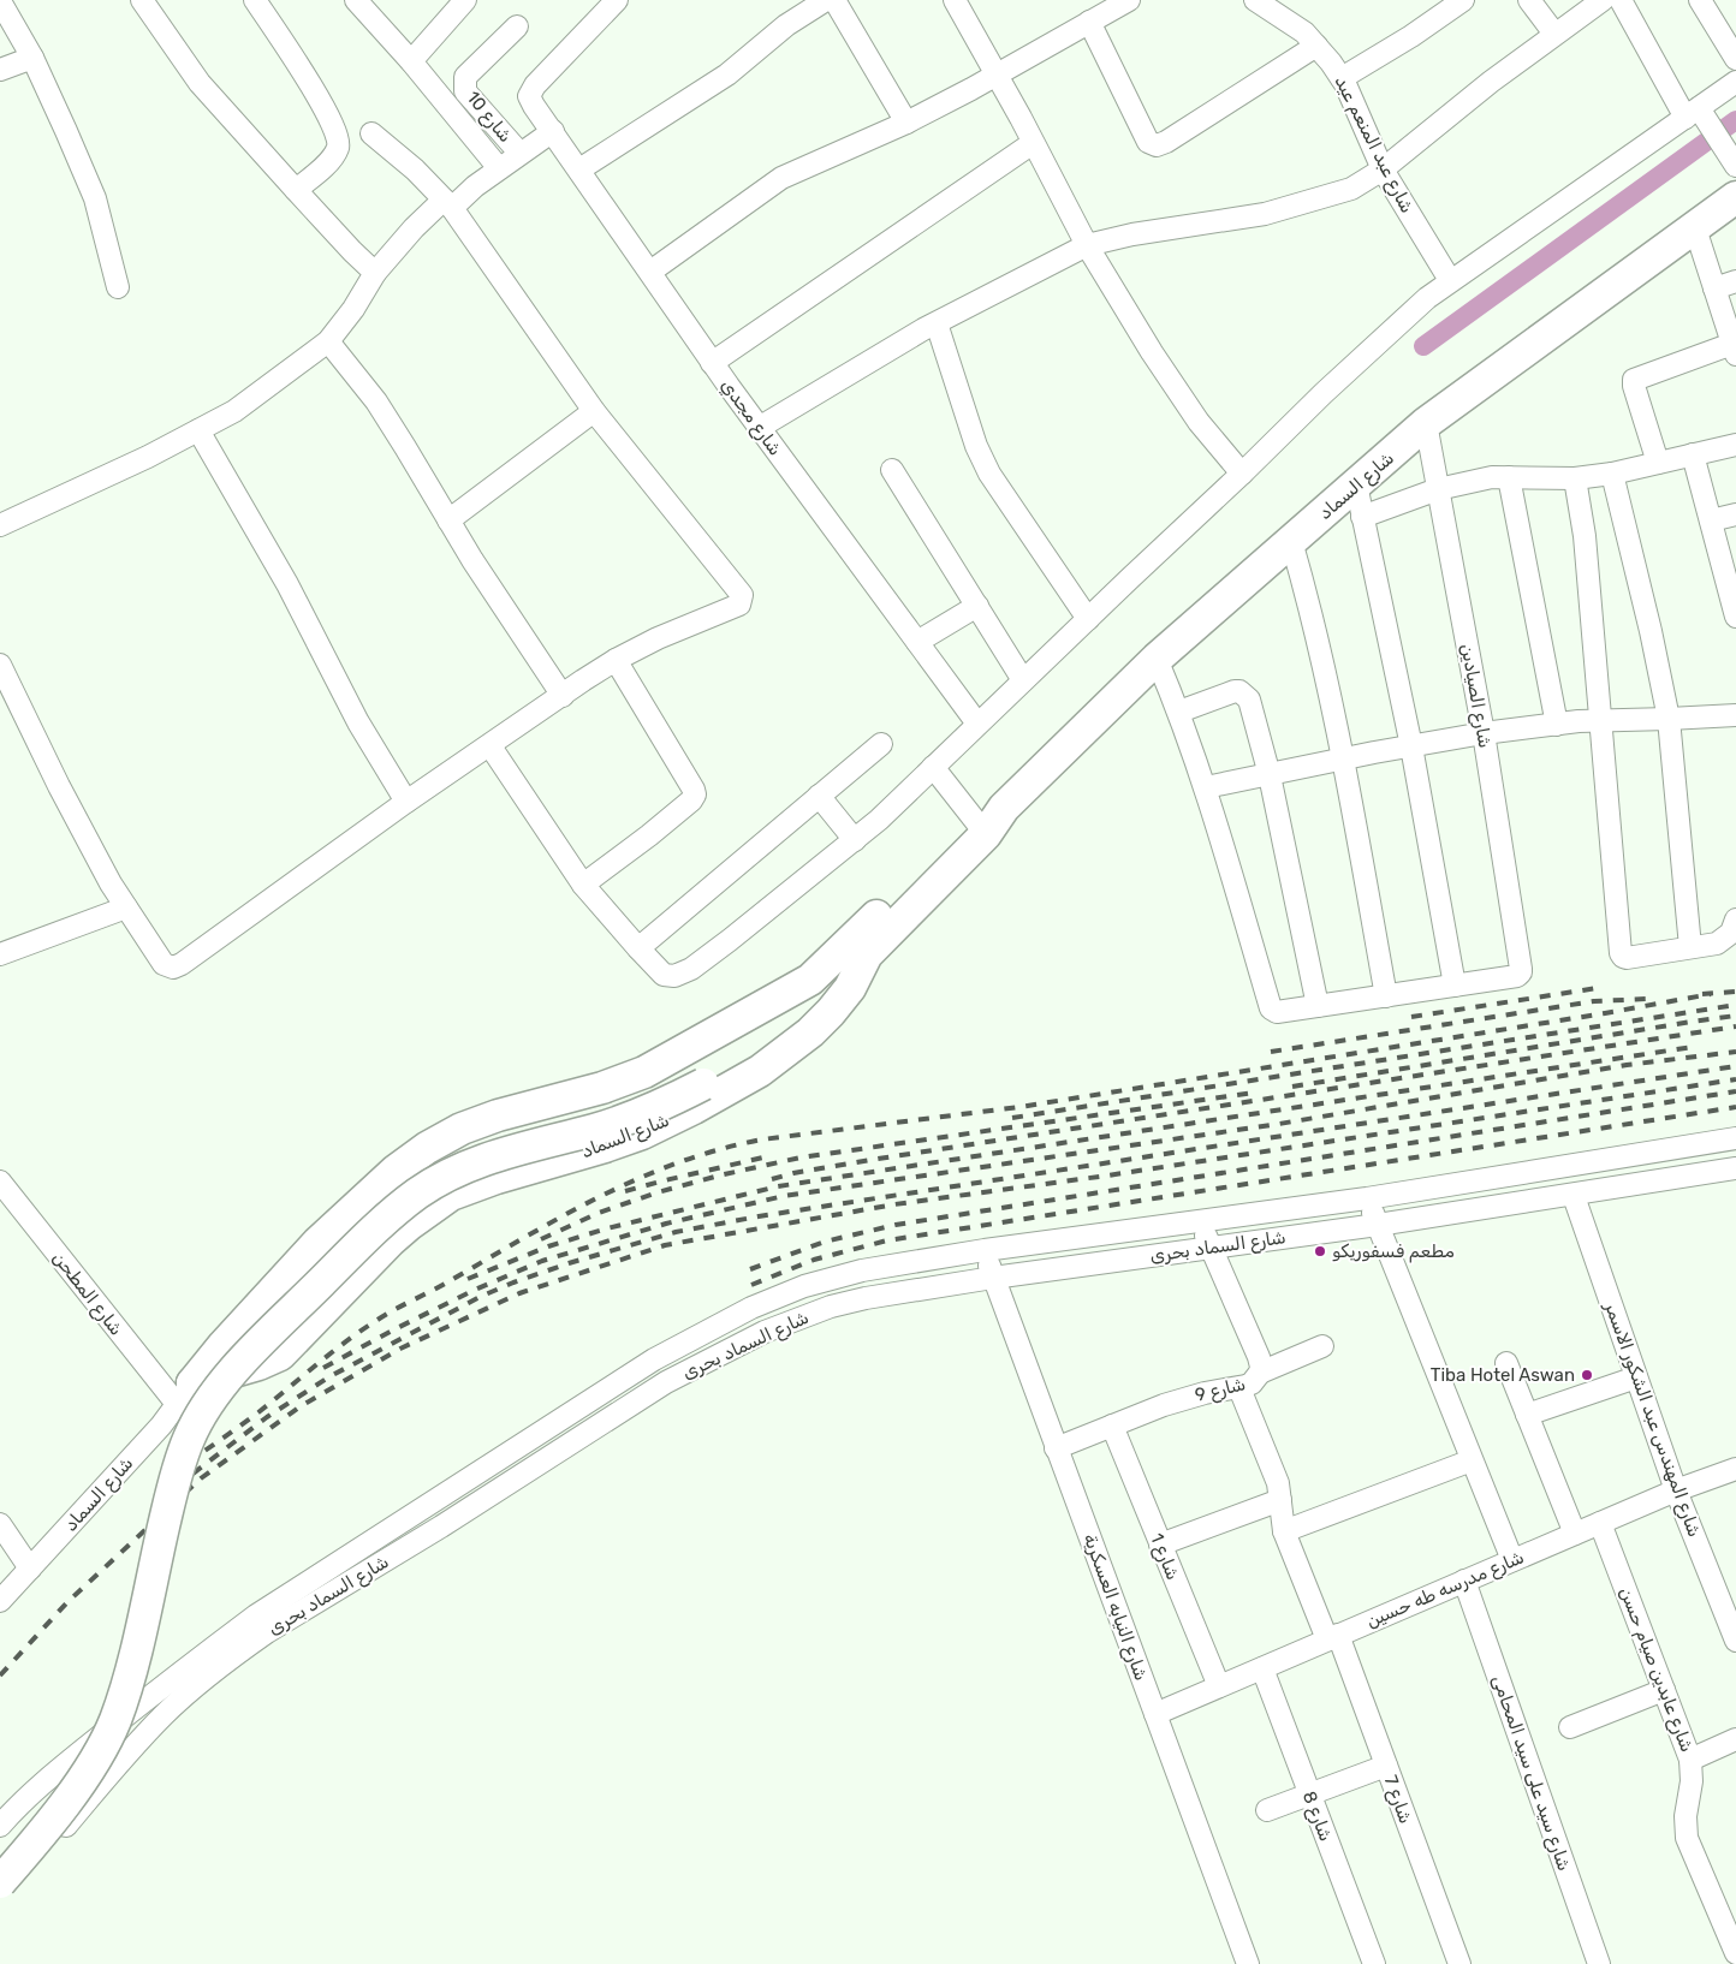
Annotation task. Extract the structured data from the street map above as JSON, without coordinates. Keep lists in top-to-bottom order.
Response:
{
  "streets": {
    "highway": ["شارع السماد"],
    "street": [
      "شارع 10",
      "شارع عبد المنعم عيد",
      "شارع مجدي",
      "شارع الصيادين",
      "شارع السماد بحرى",
      "شارع المطحن",
      "شارع 9",
      "شارع المهندس عبد الشكور الاسمر",
      "شارع 1",
      "شارع مدرسه طه حسين",
      "شارع النيابه العسكرية",
      "شارع عابدين صيام حسن",
      "شارع سيد على سيد المحامى",
      "شارع 7",
      "شارع 8"
    ]
  },
  "crossings": [
    ["شارع السماد", "شارع الصيادين"],
    ["شارع السماد", "شارع المطحن"],
    ["شارع السماد بحرى", "شارع 9"],
    ["شارع السماد بحرى", "شارع المهندس عبد الشكور الاسمر"],
    ["شارع السماد بحرى", "شارع النيابه العسكرية"],
    ["شارع 9", "شارع 1"],
    ["شارع 9", "شارع النيابه العسكرية"],
    ["شارع 9", "شارع 7"],
    ["شارع المهندس عبد الشكور الاسمر", "شارع مدرسه طه حسين"],
    ["شارع 1", "شارع مدرسه طه حسين"],
    ["شارع مدرسه طه حسين", "شارع النيابه العسكرية"],
    ["شارع مدرسه طه حسين", "شارع عابدين صيام حسن"],
    ["شارع مدرسه طه حسين", "شارع سيد على سيد المحامى"],
    ["شارع مدرسه طه حسين", "شارع 7"],
    ["شارع مدرسه طه حسين", "شارع 8"]
  ],
  "places": ["مطعم فسفوريكو", "Tiba Hotel Aswan"]
}
